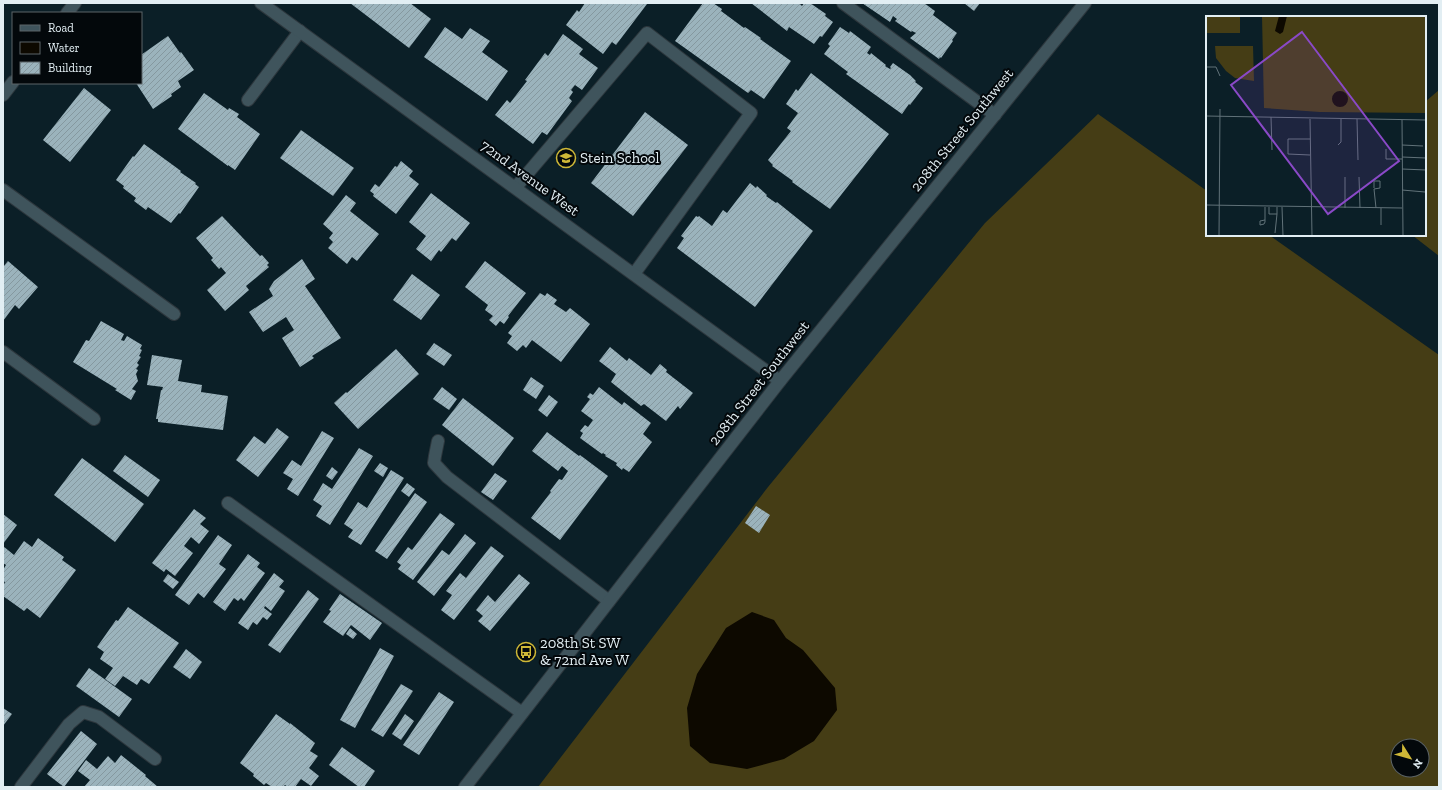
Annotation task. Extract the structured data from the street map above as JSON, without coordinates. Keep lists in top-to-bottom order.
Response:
{
  "streets": {
    "street": ["208th Street Southwest", "72nd Avenue West"]
  },
  "crossings": [
    ["208th Street Southwest", "72nd Avenue West"]
  ],
  "places": {
    "school or university": ["Stein School"],
    "bus stop": ["208th St SW & 72nd Ave W"]
  },
  "legend": ["Road", "Water", "Building"],
  "north": "bottom right"
}
